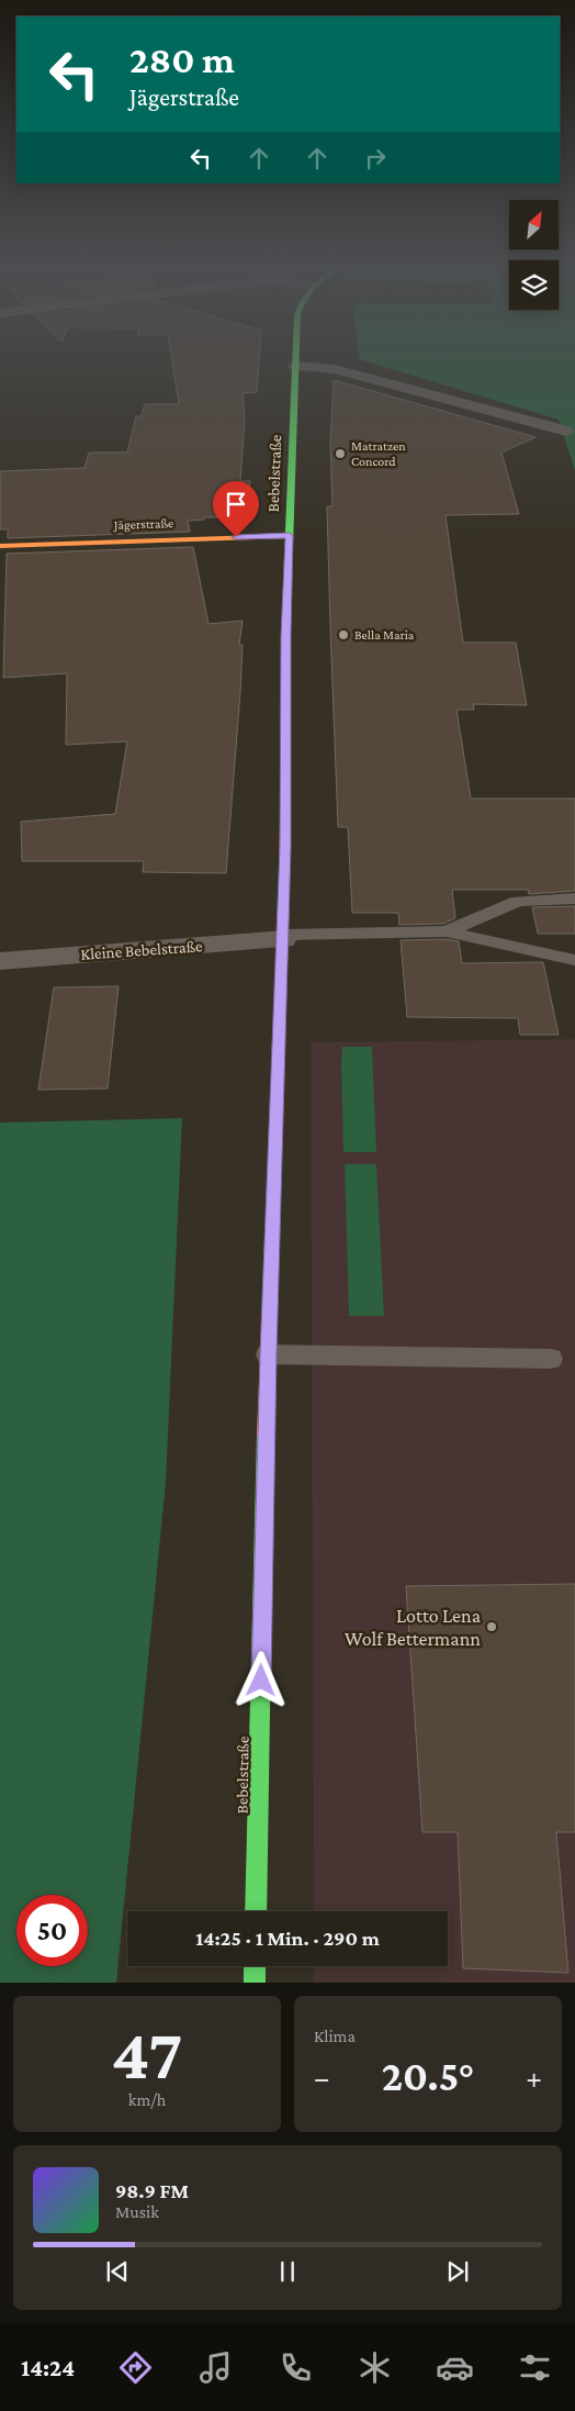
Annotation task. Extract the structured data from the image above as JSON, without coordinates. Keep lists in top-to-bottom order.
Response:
{
  "streets": {
    "main road": ["Bebelstraße", "Jägerstraße"],
    "street": ["Kleine Bebelstraße"]
  },
  "crossings": [
    ["Bebelstraße", "Jägerstraße"],
    ["Bebelstraße", "Kleine Bebelstraße"]
  ],
  "places": ["Matratzen Concord", "Bella Maria", "Lotto Lena Wolf Bettermann"],
  "north": "top right",
  "page": {
    "turn": ["280 m", "Jägerstraße"],
    "limit": "50",
    "trip": "14:25 · 1 Min. · 290 m",
    "tile": [
      ["47", "km/h"],
      "Klima"
    ],
    "heat": ["−", "20.5°", "+"],
    "song": ["98.9 FM", "Musik"],
    "tabs": "14:24"
  }
}
